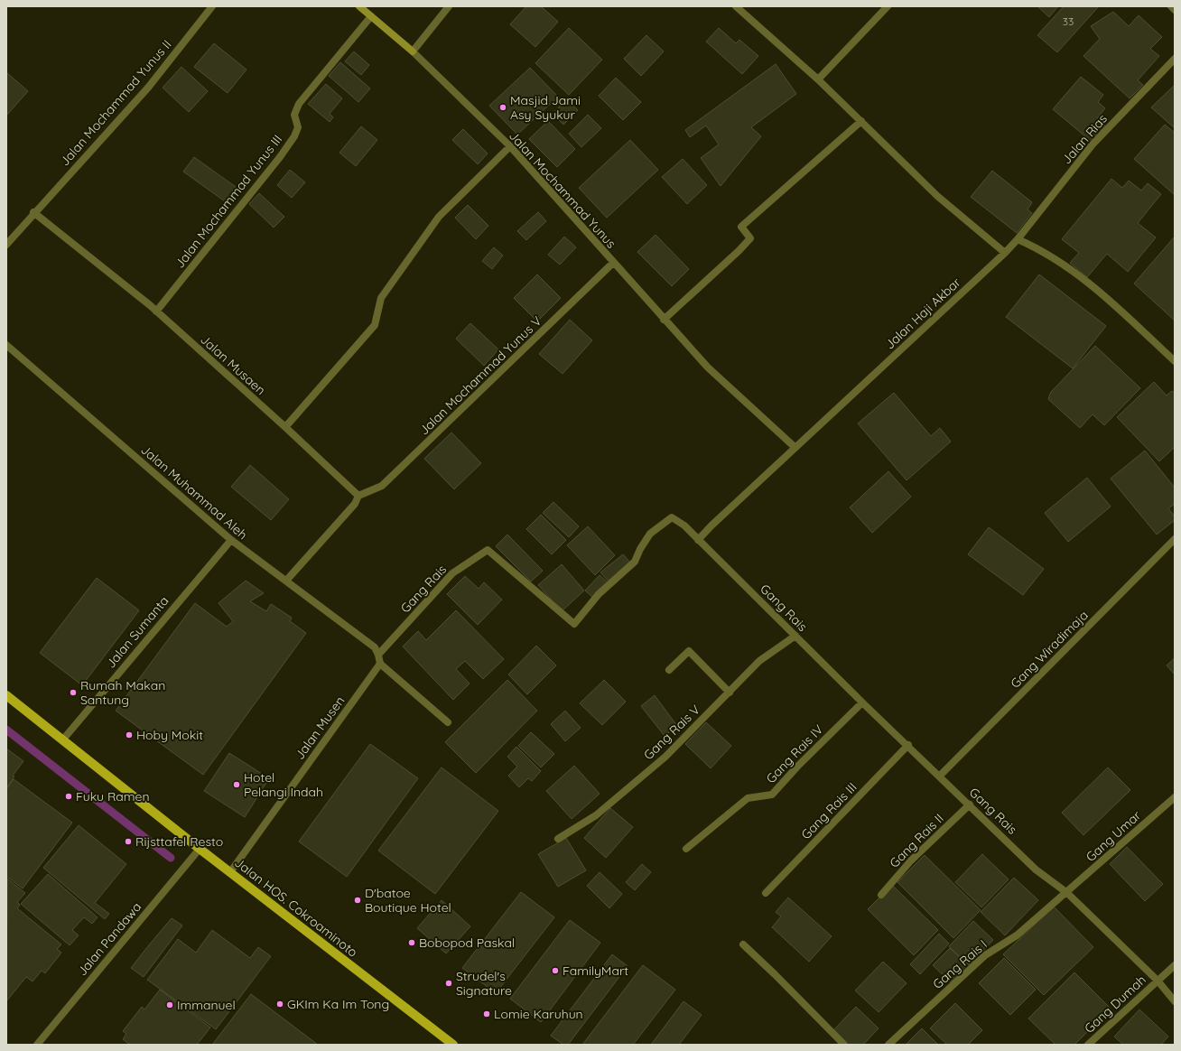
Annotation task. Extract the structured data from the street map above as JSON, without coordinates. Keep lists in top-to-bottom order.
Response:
{
  "streets": {
    "main road": ["Jalan HOS. Cokroaminoto"],
    "street": [
      "Jalan Mochammad Yunus II",
      "Jalan Rias",
      "Jalan Mochammad Yunus",
      "Jalan Mochammad Yunus III",
      "Jalan Haji Akbar",
      "Jalan Musaen",
      "Jalan Mochammad Yunus V",
      "Jalan Muhammad Aleh",
      "Gang Rais",
      "Jalan Sumanta",
      "Gang Wiradimaja",
      "Jalan Musen",
      "Gang Rais V",
      "Gang Rais IV",
      "Gang Rais III",
      "Gang Umar",
      "Gang Rais II",
      "Jalan Pandawa",
      "Gang Rais I",
      "Gang Dumah"
    ]
  },
  "crossings": [
    ["Jalan Mochammad Yunus II", "Jalan Musaen"],
    ["Jalan Rias", "Jalan Haji Akbar"],
    ["Jalan Mochammad Yunus", "Jalan Mochammad Yunus III"],
    ["Jalan Mochammad Yunus", "Jalan Haji Akbar"],
    ["Jalan Mochammad Yunus", "Jalan Mochammad Yunus V"],
    ["Jalan Mochammad Yunus III", "Jalan Musaen"],
    ["Jalan Haji Akbar", "Gang Rais"],
    ["Jalan Musaen", "Jalan Mochammad Yunus V"],
    ["Jalan Muhammad Aleh", "Gang Rais"],
    ["Jalan Muhammad Aleh", "Jalan Sumanta"],
    ["Gang Rais", "Gang Wiradimaja"],
    ["Gang Rais", "Gang Rais V"],
    ["Gang Rais", "Gang Rais IV"],
    ["Gang Rais", "Gang Rais III"],
    ["Gang Rais", "Gang Umar"],
    ["Gang Rais", "Gang Rais II"],
    ["Gang Rais", "Gang Rais I"],
    ["Gang Rais", "Gang Dumah"],
    ["Jalan Sumanta", "Jalan HOS. Cokroaminoto"],
    ["Jalan Musen", "Jalan HOS. Cokroaminoto"],
    ["Gang Umar", "Gang Rais I"],
    ["Jalan HOS. Cokroaminoto", "Jalan Pandawa"]
  ],
  "places": [
    "Masjid Jami Asy Syukur",
    "Rumah Makan Santung",
    "Hoby Mokit",
    "Hotel Pelangi Indah",
    "Fuku Ramen",
    "Rijsttafel Resto",
    "D'batoe Boutique Hotel",
    "Bobopod Paskal",
    "FamilyMart",
    "Strudel's Signature",
    "GKIm Ka Im Tong",
    "Immanuel",
    "Lomie Karuhun"
  ],
  "house_numbers": ["33"]
}
